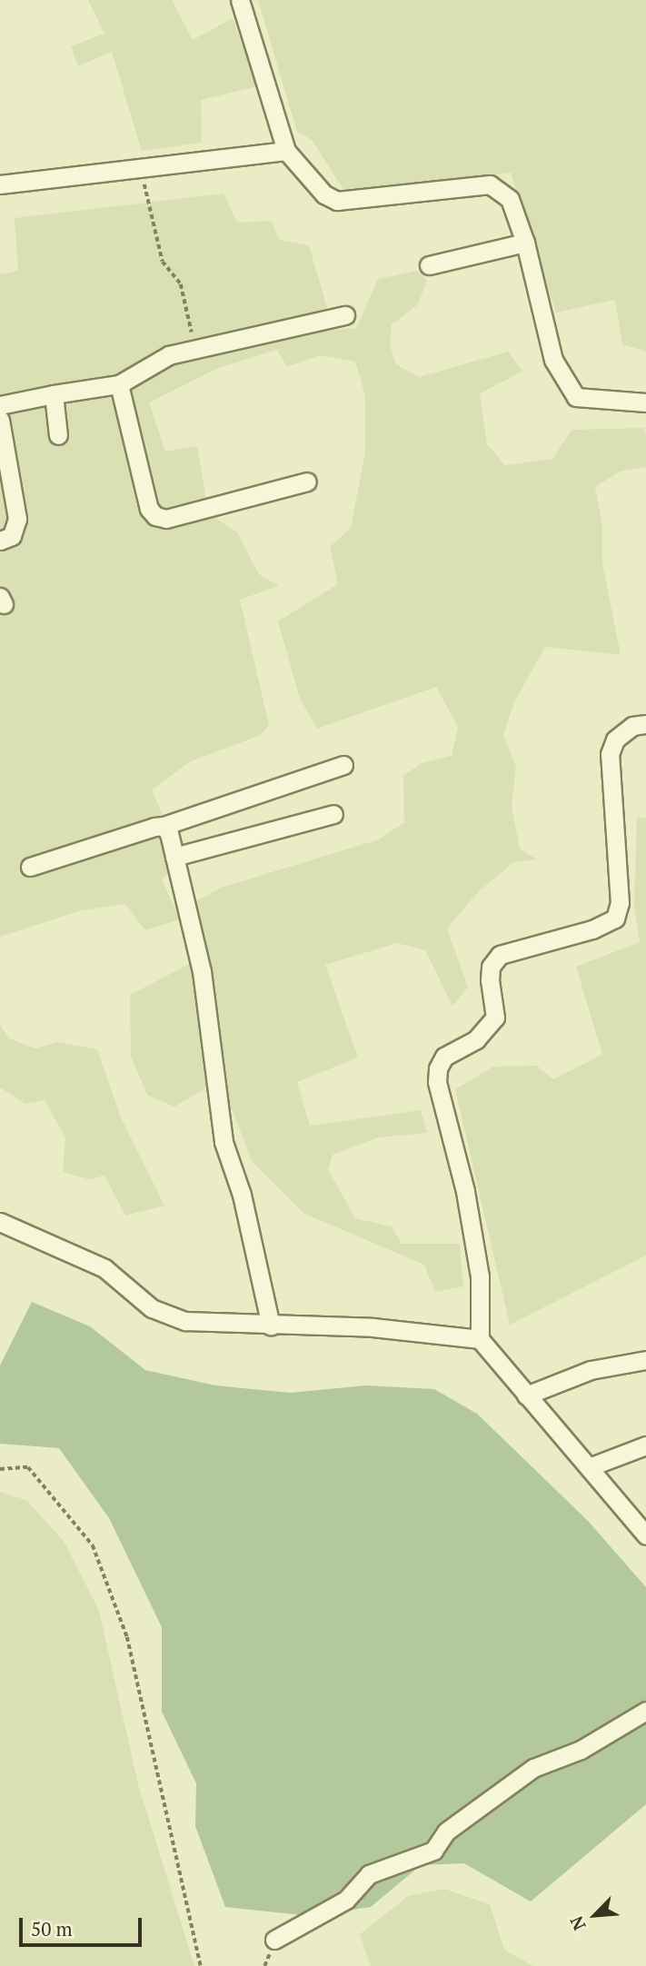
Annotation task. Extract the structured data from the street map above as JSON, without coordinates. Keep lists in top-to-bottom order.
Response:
{
  "scale_bar": "50 m",
  "north": "bottom left"
}
